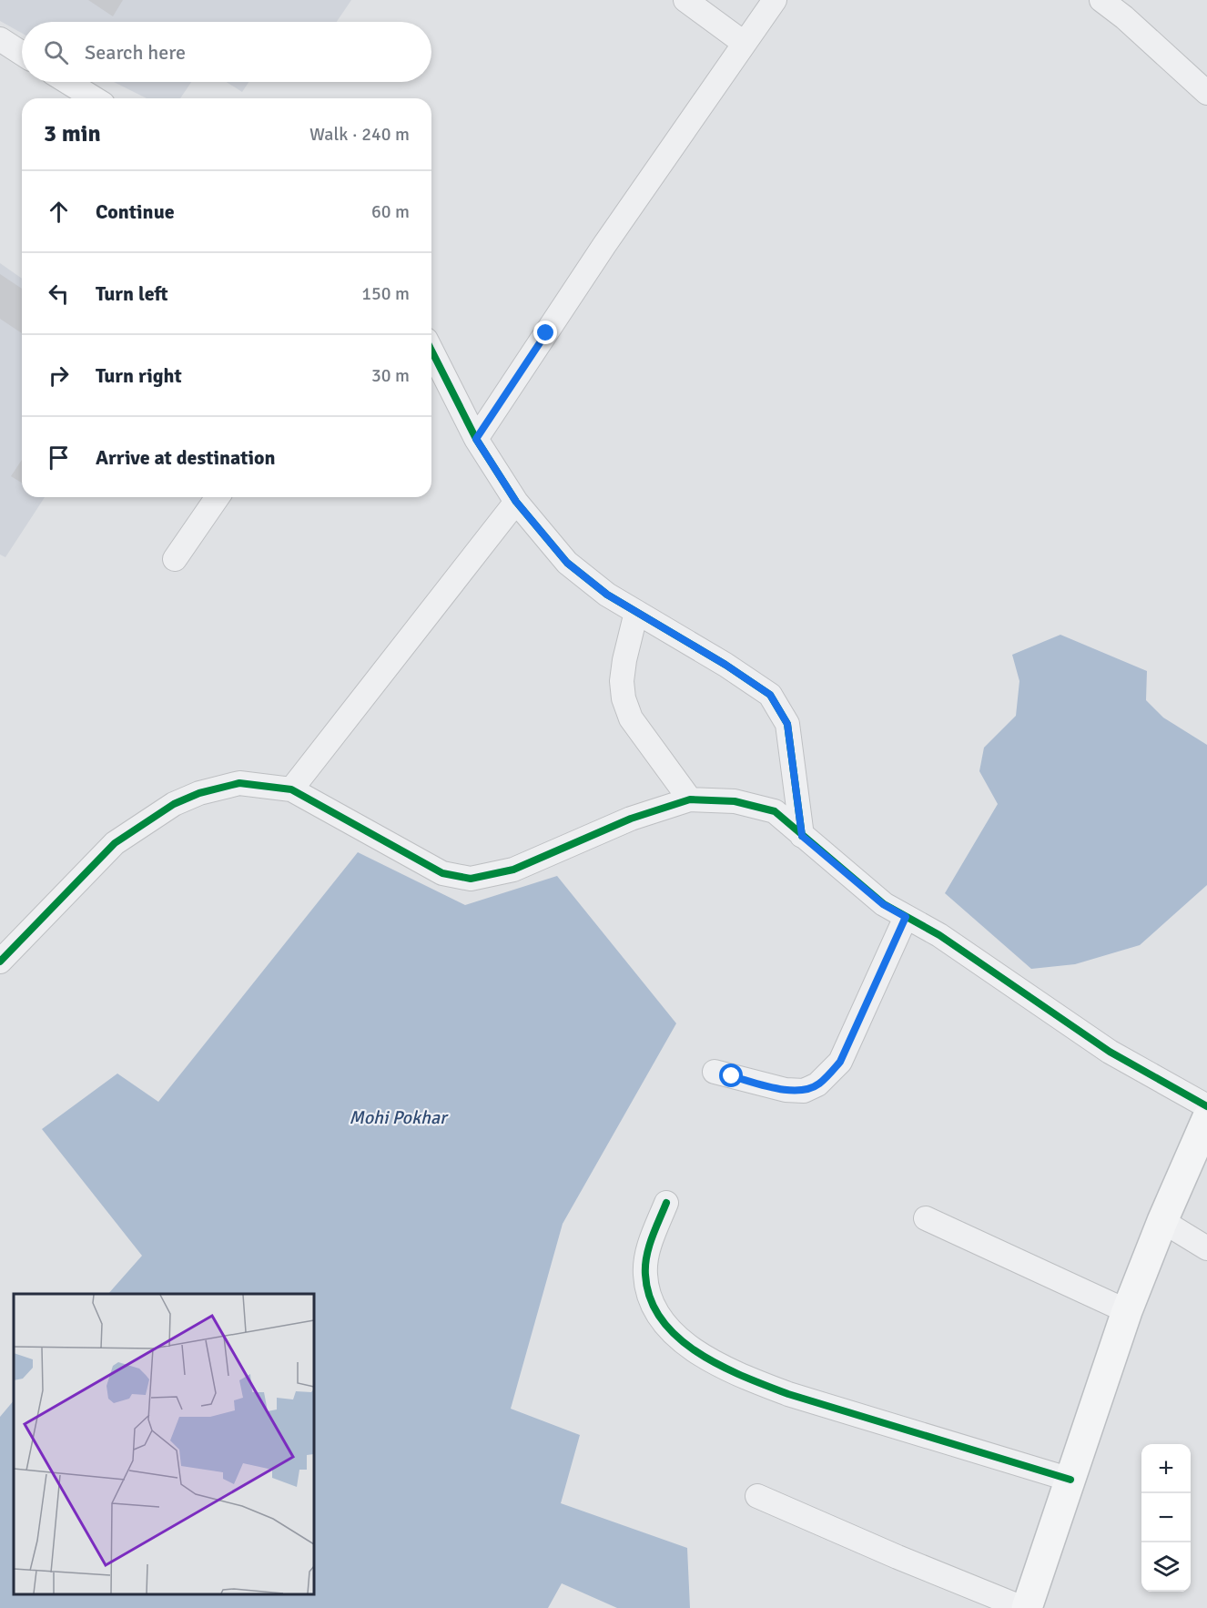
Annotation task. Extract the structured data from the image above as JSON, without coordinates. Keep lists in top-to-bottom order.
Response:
{
  "water": ["Mohi Pokhar"],
  "page": {
    "search": "Search here",
    "heading": ["3 min", "Walk · 240 m"],
    "list": [
      ["Continue", "60 m"],
      ["Turn left", "150 m"],
      ["Turn right", "30 m"],
      "Arrive at destination"
    ],
    "map_buttons": ["+", "−"]
  }
}
